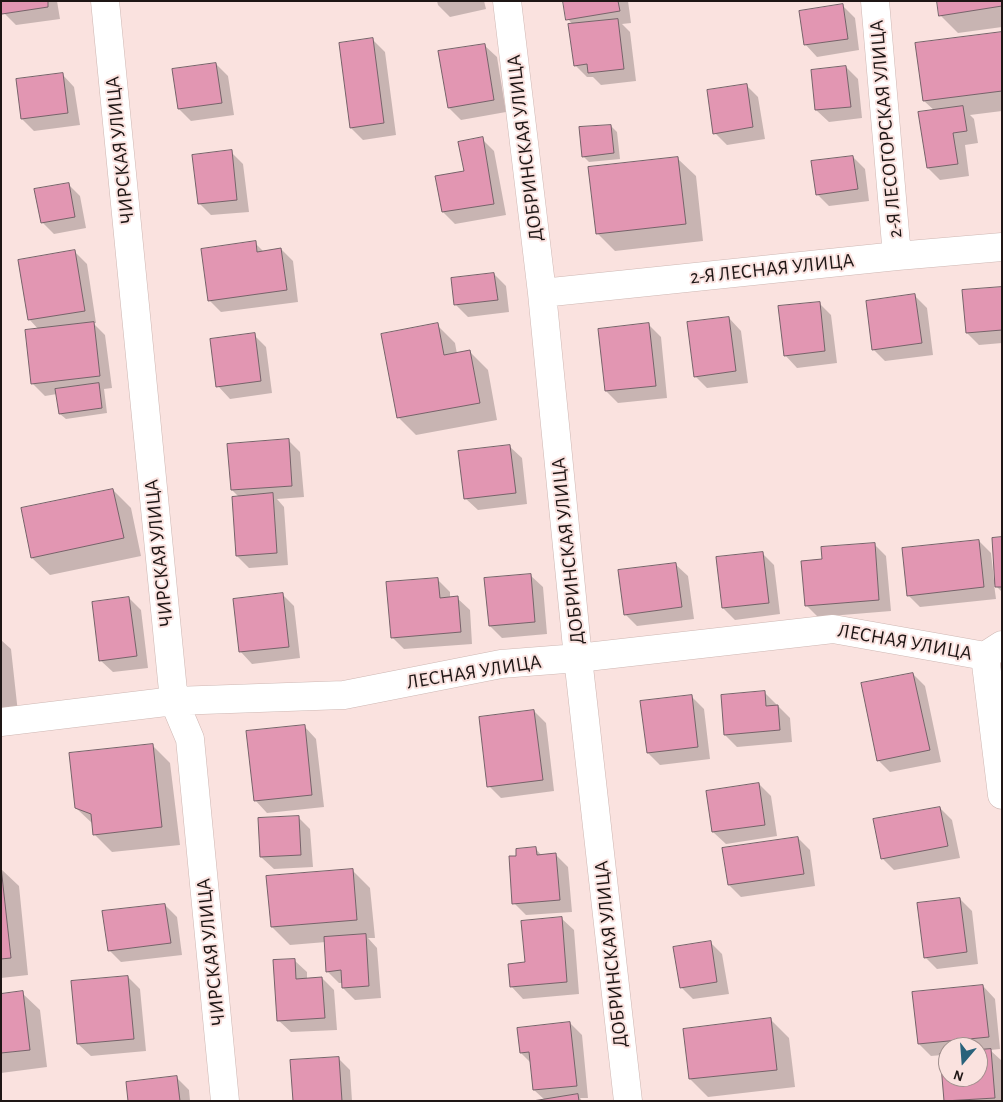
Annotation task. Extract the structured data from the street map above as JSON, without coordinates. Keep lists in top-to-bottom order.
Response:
{
  "streets": {
    "street": [
      "2-Я ЛЕСОГОРСКАЯ УЛИЦА",
      "ДОБРИНСКАЯ УЛИЦА",
      "ЧИРСКАЯ УЛИЦА",
      "2-Я ЛЕСНАЯ УЛИЦА",
      "ЛЕСНАЯ УЛИЦА"
    ]
  },
  "crossings": [
    ["2-Я ЛЕСОГОРСКАЯ УЛИЦА", "2-Я ЛЕСНАЯ УЛИЦА"],
    ["ДОБРИНСКАЯ УЛИЦА", "2-Я ЛЕСНАЯ УЛИЦА"],
    ["ДОБРИНСКАЯ УЛИЦА", "ЛЕСНАЯ УЛИЦА"],
    ["ЧИРСКАЯ УЛИЦА", "ЛЕСНАЯ УЛИЦА"]
  ],
  "north": "bottom"
}
